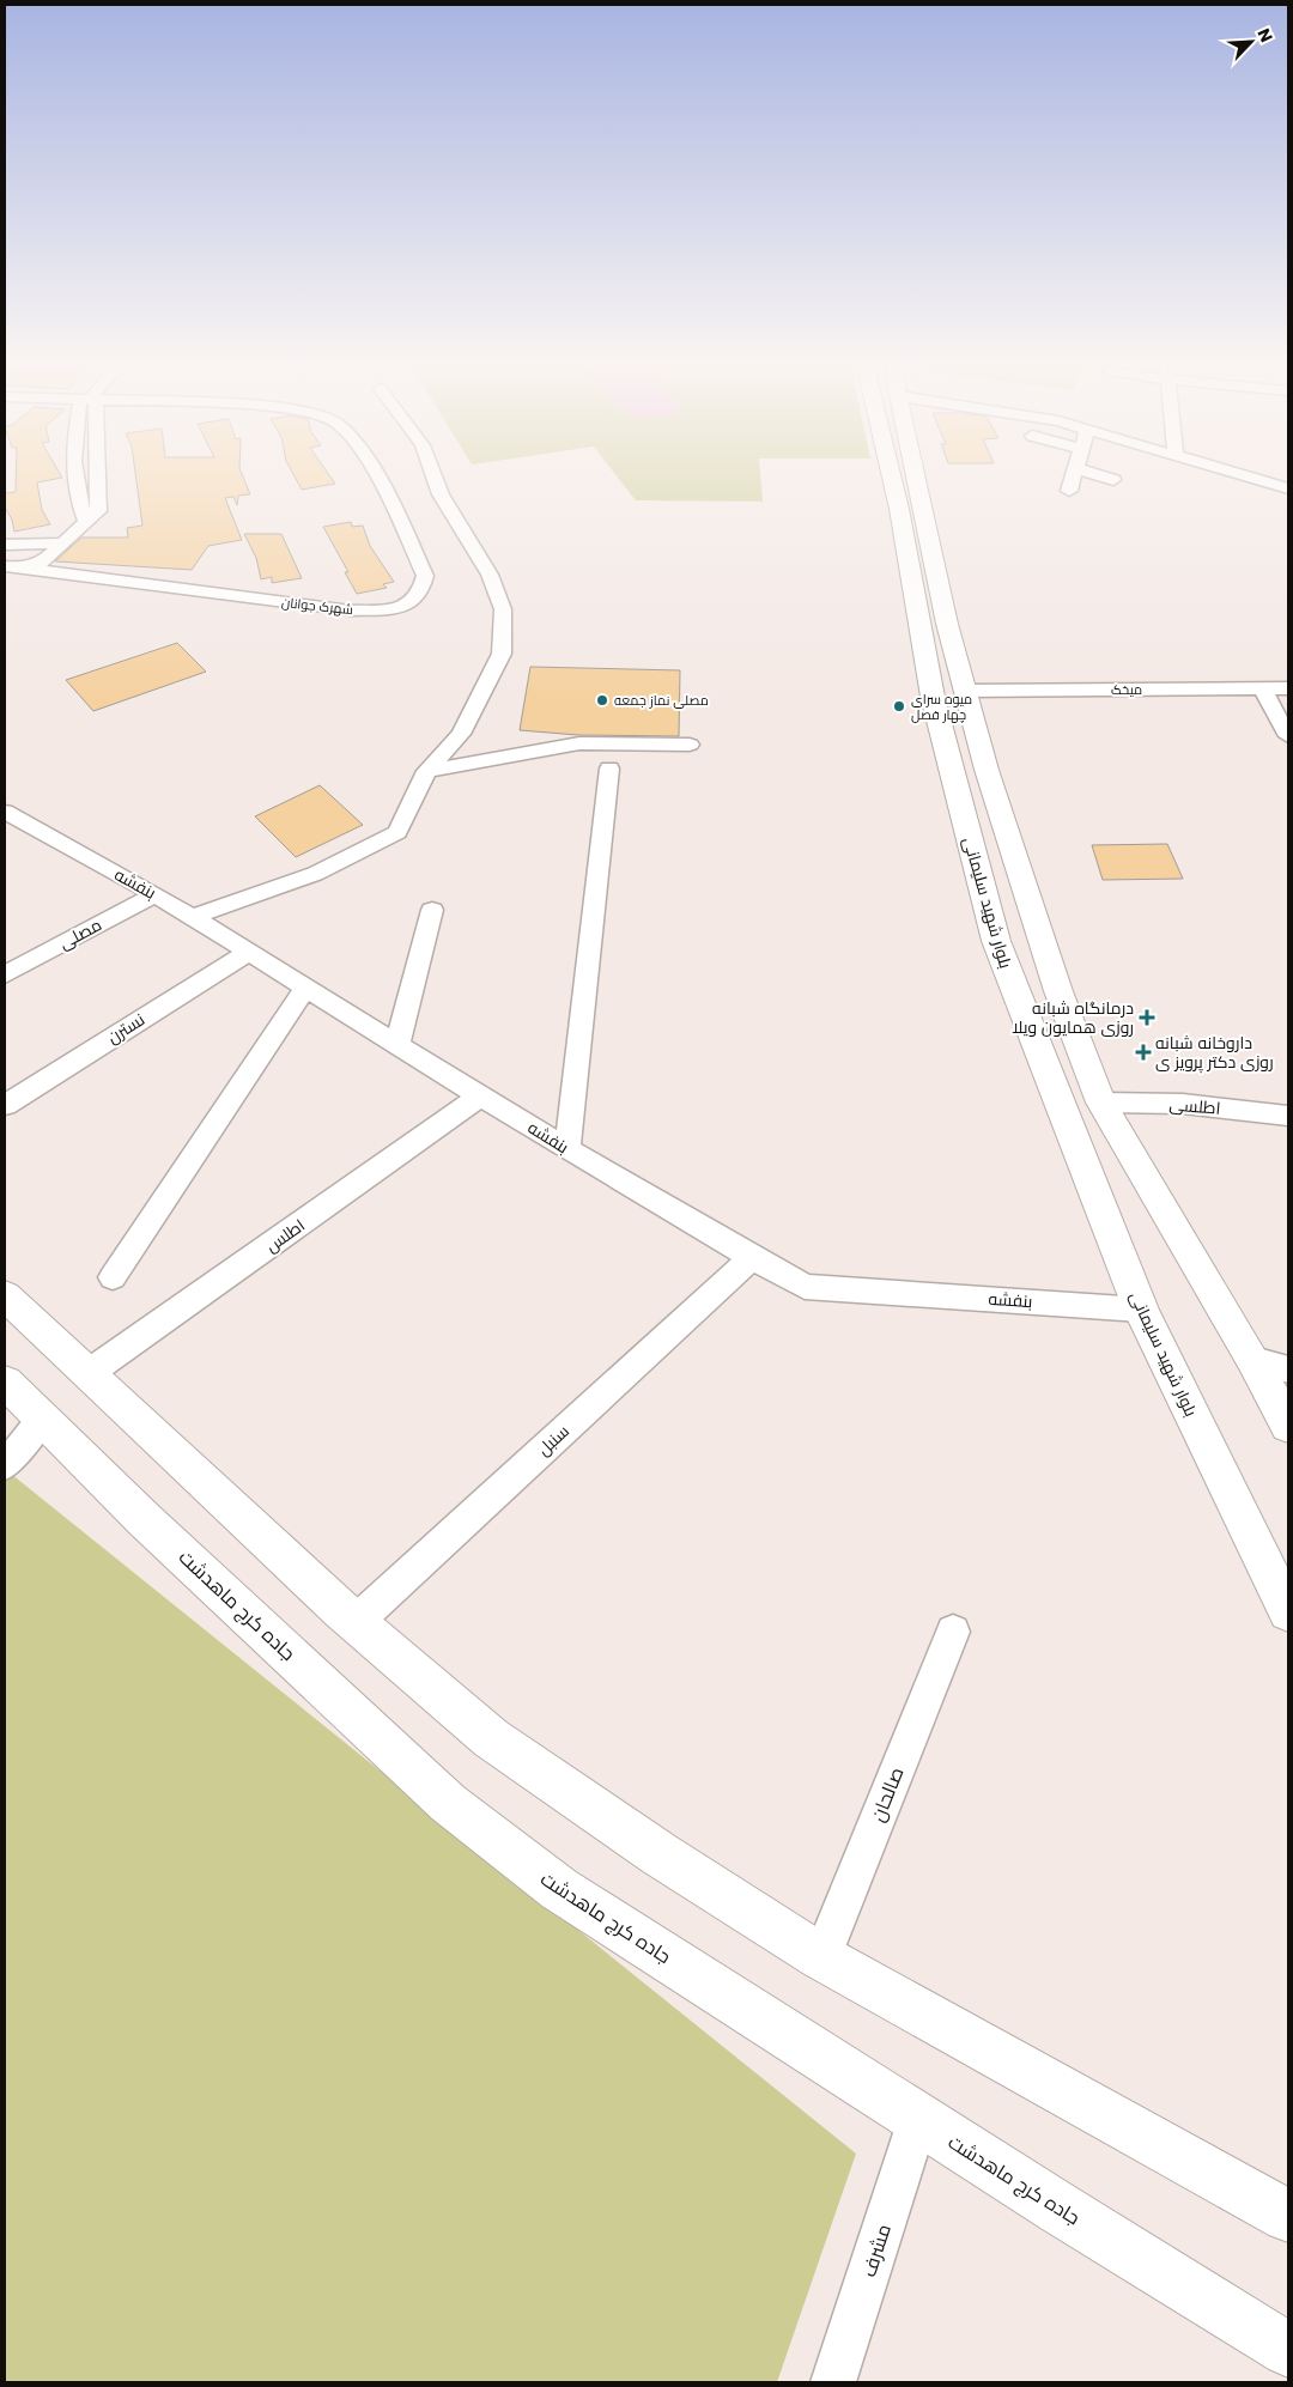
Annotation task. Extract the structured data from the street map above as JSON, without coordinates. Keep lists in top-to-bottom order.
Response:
{
  "streets": {
    "main road": ["بلوار شهید سلیمانی", "جاده کرج ماهدشت"],
    "street": [
      "شهرک جوانان",
      "میخک",
      "بنفشه",
      "مصلی",
      "نسترن",
      "اطلسی",
      "اطلس",
      "سنبل",
      "صالحان",
      "مشرف"
    ]
  },
  "crossings": [
    ["بنفشه", "بلوار شهید سلیمانی"],
    ["بنفشه", "مصلی"],
    ["بنفشه", "نسترن"],
    ["بنفشه", "اطلس"],
    ["بنفشه", "سنبل"],
    ["جاده کرج ماهدشت", "مشرف"]
  ],
  "places": {
    "other": ["مصلی نماز جمعه", "میوه سرای چهار فصل"],
    "health": ["درمانگاه شبانه روزی همایون ویلا", "داروخانه شبانه روزی دکتر پرویز ی"]
  },
  "north": "top right"
}
